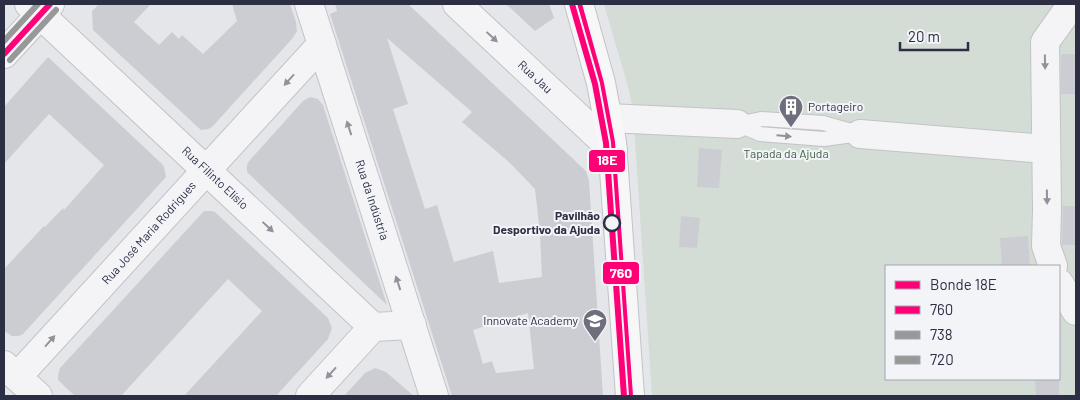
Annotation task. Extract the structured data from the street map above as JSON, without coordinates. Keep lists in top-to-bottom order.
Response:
{
  "streets": {
    "street": [
      "Rua Jau",
      "Rua Filinto Elísio",
      "Rua da Indústria",
      "Rua José Maria Rodrigues"
    ]
  },
  "crossings": [
    ["Rua Filinto Elísio", "Rua José Maria Rodrigues"],
    ["Rua da Indústria", "Rua José Maria Rodrigues"]
  ],
  "one_way": ["Rua Jau", "Rua Filinto Elísio"],
  "parks": ["Tapada da Ajuda"],
  "places": {
    "building": ["Portageiro"],
    "other": ["Pavilhão Desportivo da Ajuda"],
    "school or university": ["Innovate Academy"]
  },
  "lines": [
    "tram line 18E",
    "transit line 760",
    "transit line 720",
    "transit line 738"
  ],
  "legend": [
    "Bonde 18E",
    "760",
    "738",
    "720"
  ],
  "scale_bar": "20 m"
}
